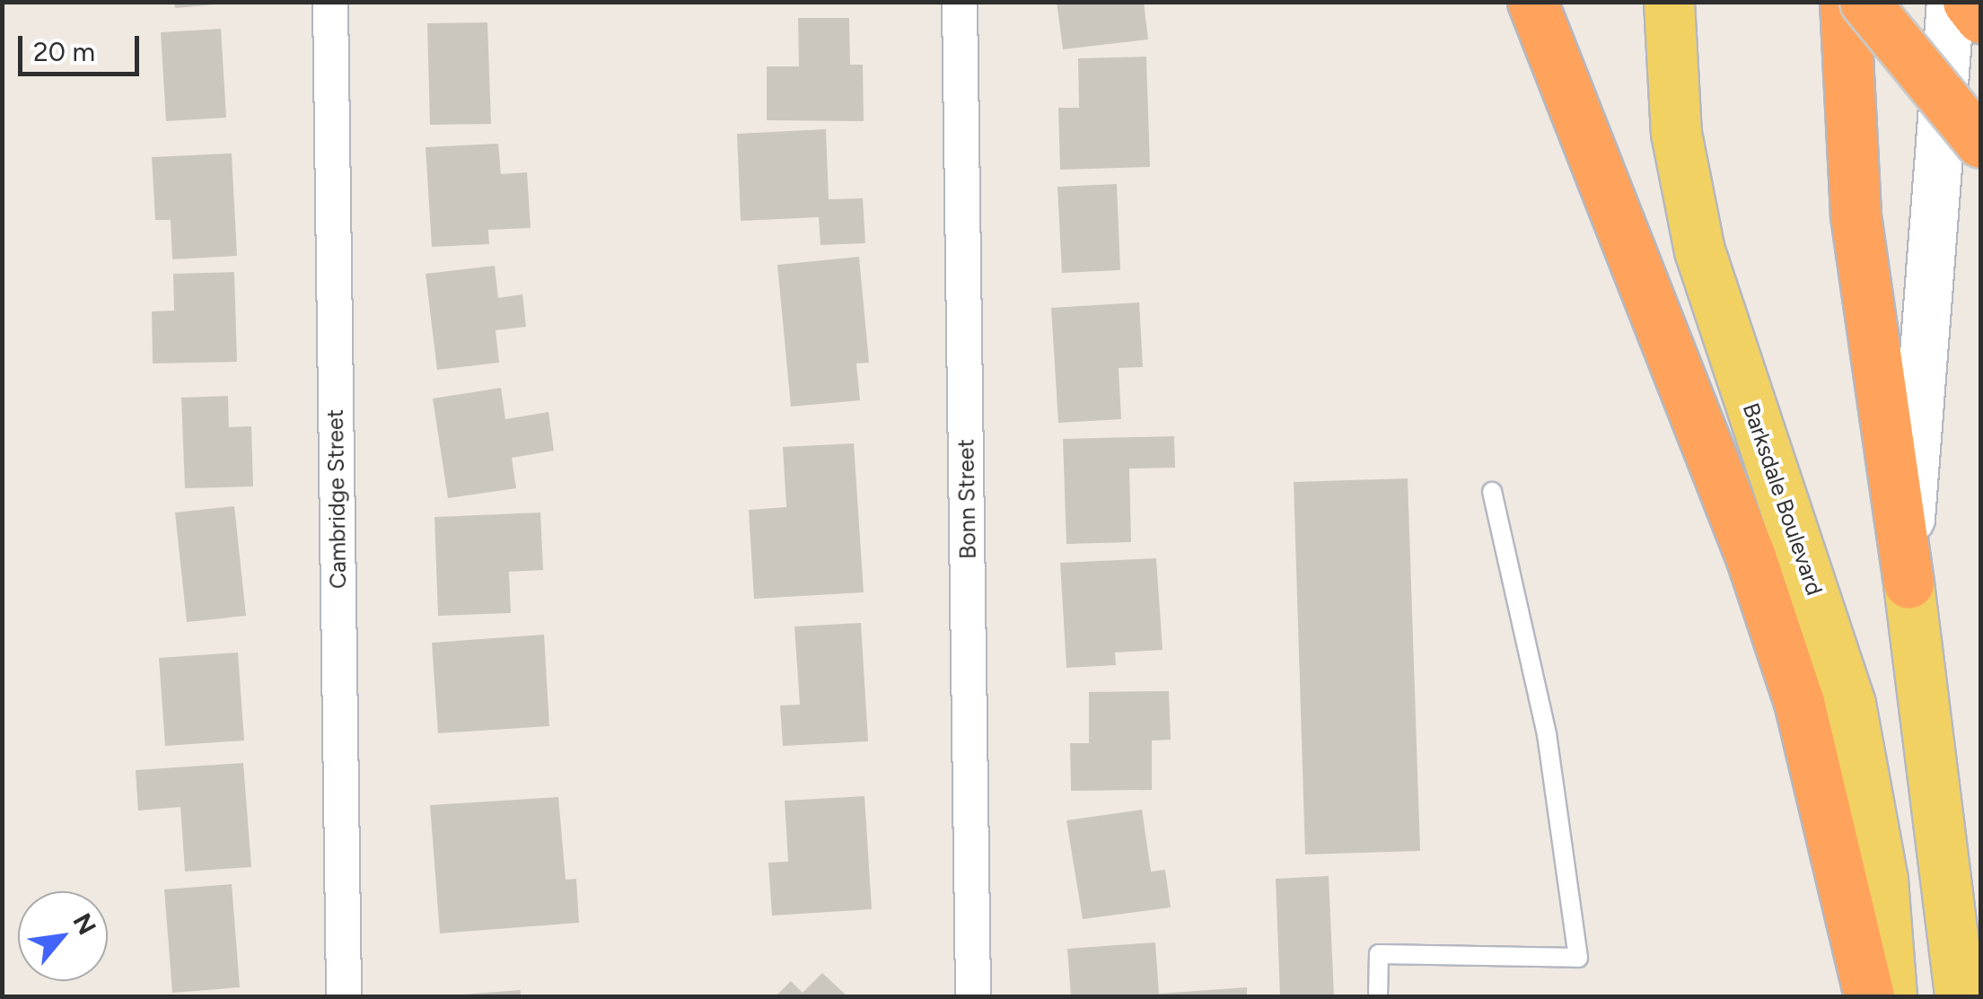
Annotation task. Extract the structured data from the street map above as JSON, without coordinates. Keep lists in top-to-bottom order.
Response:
{
  "streets": {
    "main road": ["Barksdale Boulevard"],
    "street": ["Cambridge Street", "Bonn Street"]
  },
  "scale_bar": "20 m",
  "north": "top right"
}
